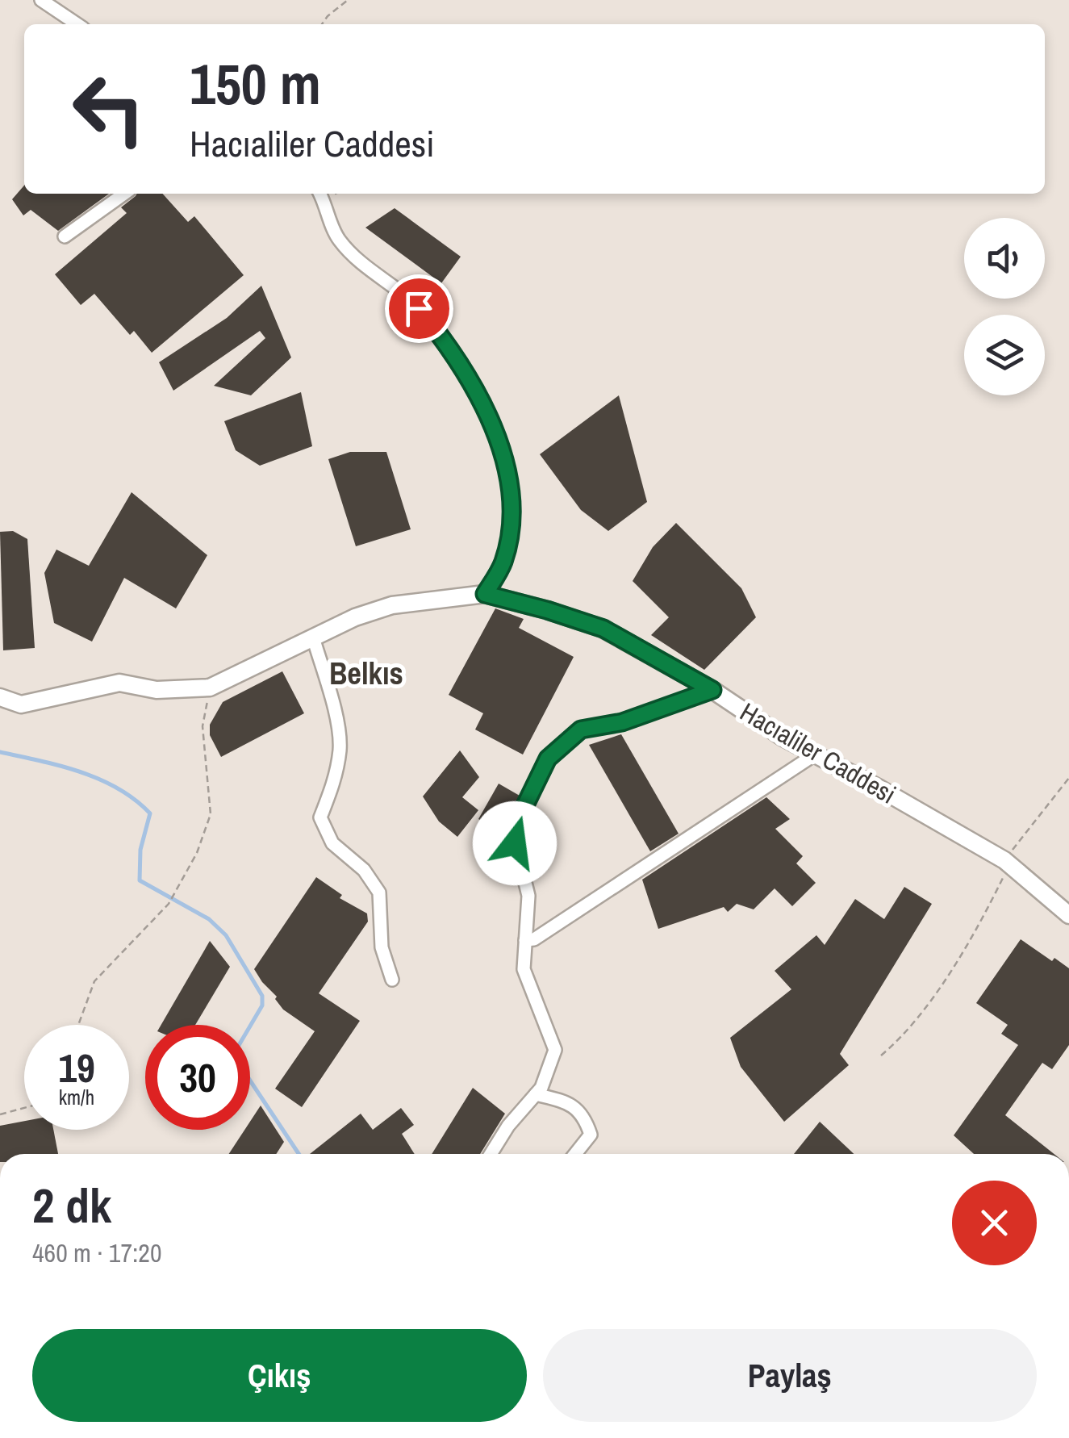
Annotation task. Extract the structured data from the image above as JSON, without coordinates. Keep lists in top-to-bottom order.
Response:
{
  "streets": {
    "street": ["Hacıaliler Caddesi"]
  },
  "districts": ["Belkıs"],
  "page": {
    "turn": ["150 m", "Hacıaliler Caddesi"],
    "speed": "19 km/h",
    "limit": "30",
    "heading": ["2 dk", "460 m · 17:20"],
    "buttons": ["Çıkış", "Paylaş"]
  }
}
